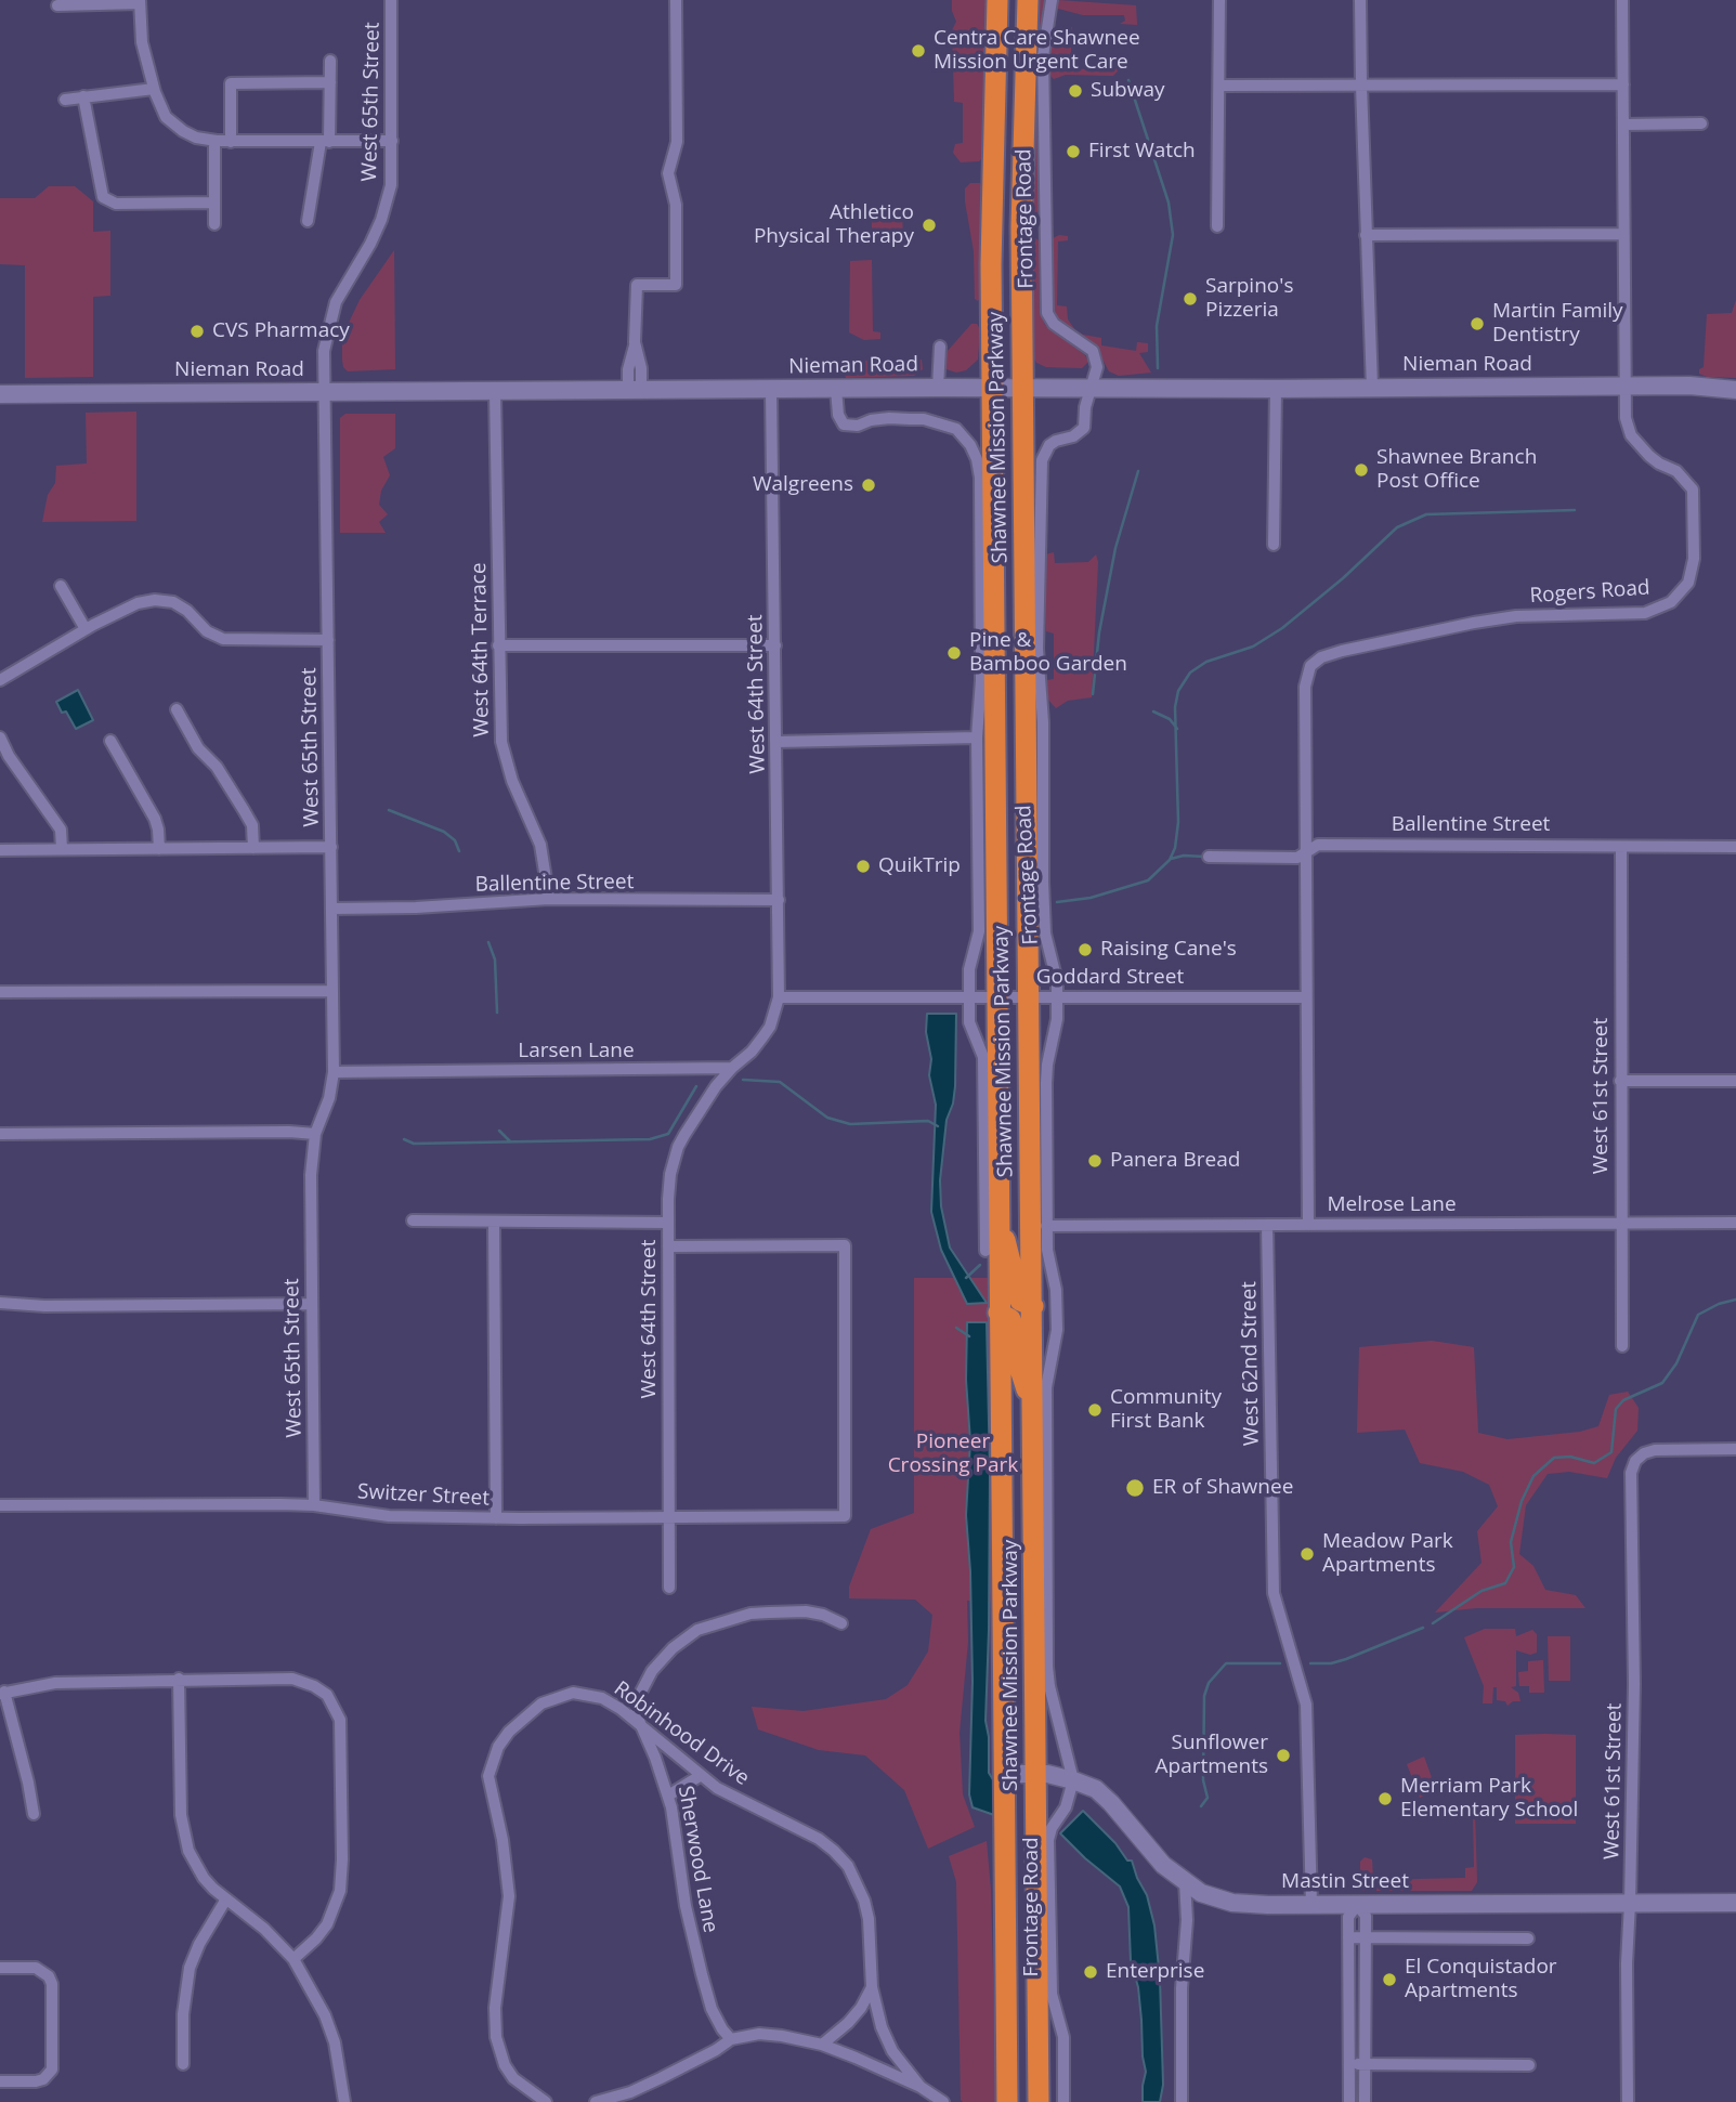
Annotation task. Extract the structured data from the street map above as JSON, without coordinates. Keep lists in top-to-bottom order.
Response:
{
  "streets": {
    "highway": ["Shawnee Mission Parkway"],
    "main road": ["Nieman Road", "Mastin Street"],
    "street": [
      "West 65th Street",
      "Frontage Road",
      "Rogers Road",
      "West 64th Terrace",
      "West 64th Street",
      "Ballentine Street",
      "Goddard Street",
      "Larsen Lane",
      "West 61st Street",
      "Melrose Lane",
      "West 62nd Street",
      "Switzer Street",
      "Robinhood Drive",
      "Sherwood Lane"
    ]
  },
  "crossings": [
    ["West 65th Street", "Nieman Road"],
    ["West 65th Street", "Ballentine Street"],
    ["West 65th Street", "Larsen Lane"],
    ["West 65th Street", "Switzer Street"],
    ["Frontage Road", "Nieman Road"],
    ["Frontage Road", "Goddard Street"],
    ["Frontage Road", "Melrose Lane"],
    ["Frontage Road", "Mastin Street"],
    ["Nieman Road", "Shawnee Mission Parkway"],
    ["Nieman Road", "Rogers Road"],
    ["Nieman Road", "West 64th Terrace"],
    ["Nieman Road", "West 64th Street"],
    ["Shawnee Mission Parkway", "Goddard Street"],
    ["Shawnee Mission Parkway", "Mastin Street"],
    ["Rogers Road", "Ballentine Street"],
    ["West 64th Terrace", "Ballentine Street"],
    ["West 64th Street", "Ballentine Street"],
    ["West 64th Street", "Goddard Street"],
    ["West 64th Street", "Larsen Lane"],
    ["West 64th Street", "Switzer Street"],
    ["Ballentine Street", "West 61st Street"],
    ["West 61st Street", "Melrose Lane"],
    ["West 61st Street", "Mastin Street"],
    ["Melrose Lane", "West 62nd Street"],
    ["West 62nd Street", "Mastin Street"],
    ["Robinhood Drive", "Sherwood Lane"]
  ],
  "parks": ["Pioneer Crossing Park"],
  "places": [
    "Centra Care Shawnee Mission Urgent Care",
    "Subway",
    "First Watch",
    "Athletico Physical Therapy",
    "Sarpino's Pizzeria",
    "Martin Family Dentistry",
    "CVS Pharmacy",
    "Shawnee Branch Post Office",
    "Walgreens",
    "Pine & Bamboo Garden",
    "QuikTrip",
    "Raising Cane's",
    "Panera Bread",
    "Community First Bank",
    "ER of Shawnee",
    "Meadow Park Apartments",
    "Sunflower Apartments",
    "Merriam Park Elementary School",
    "Enterprise",
    "El Conquistador Apartments"
  ]
}
